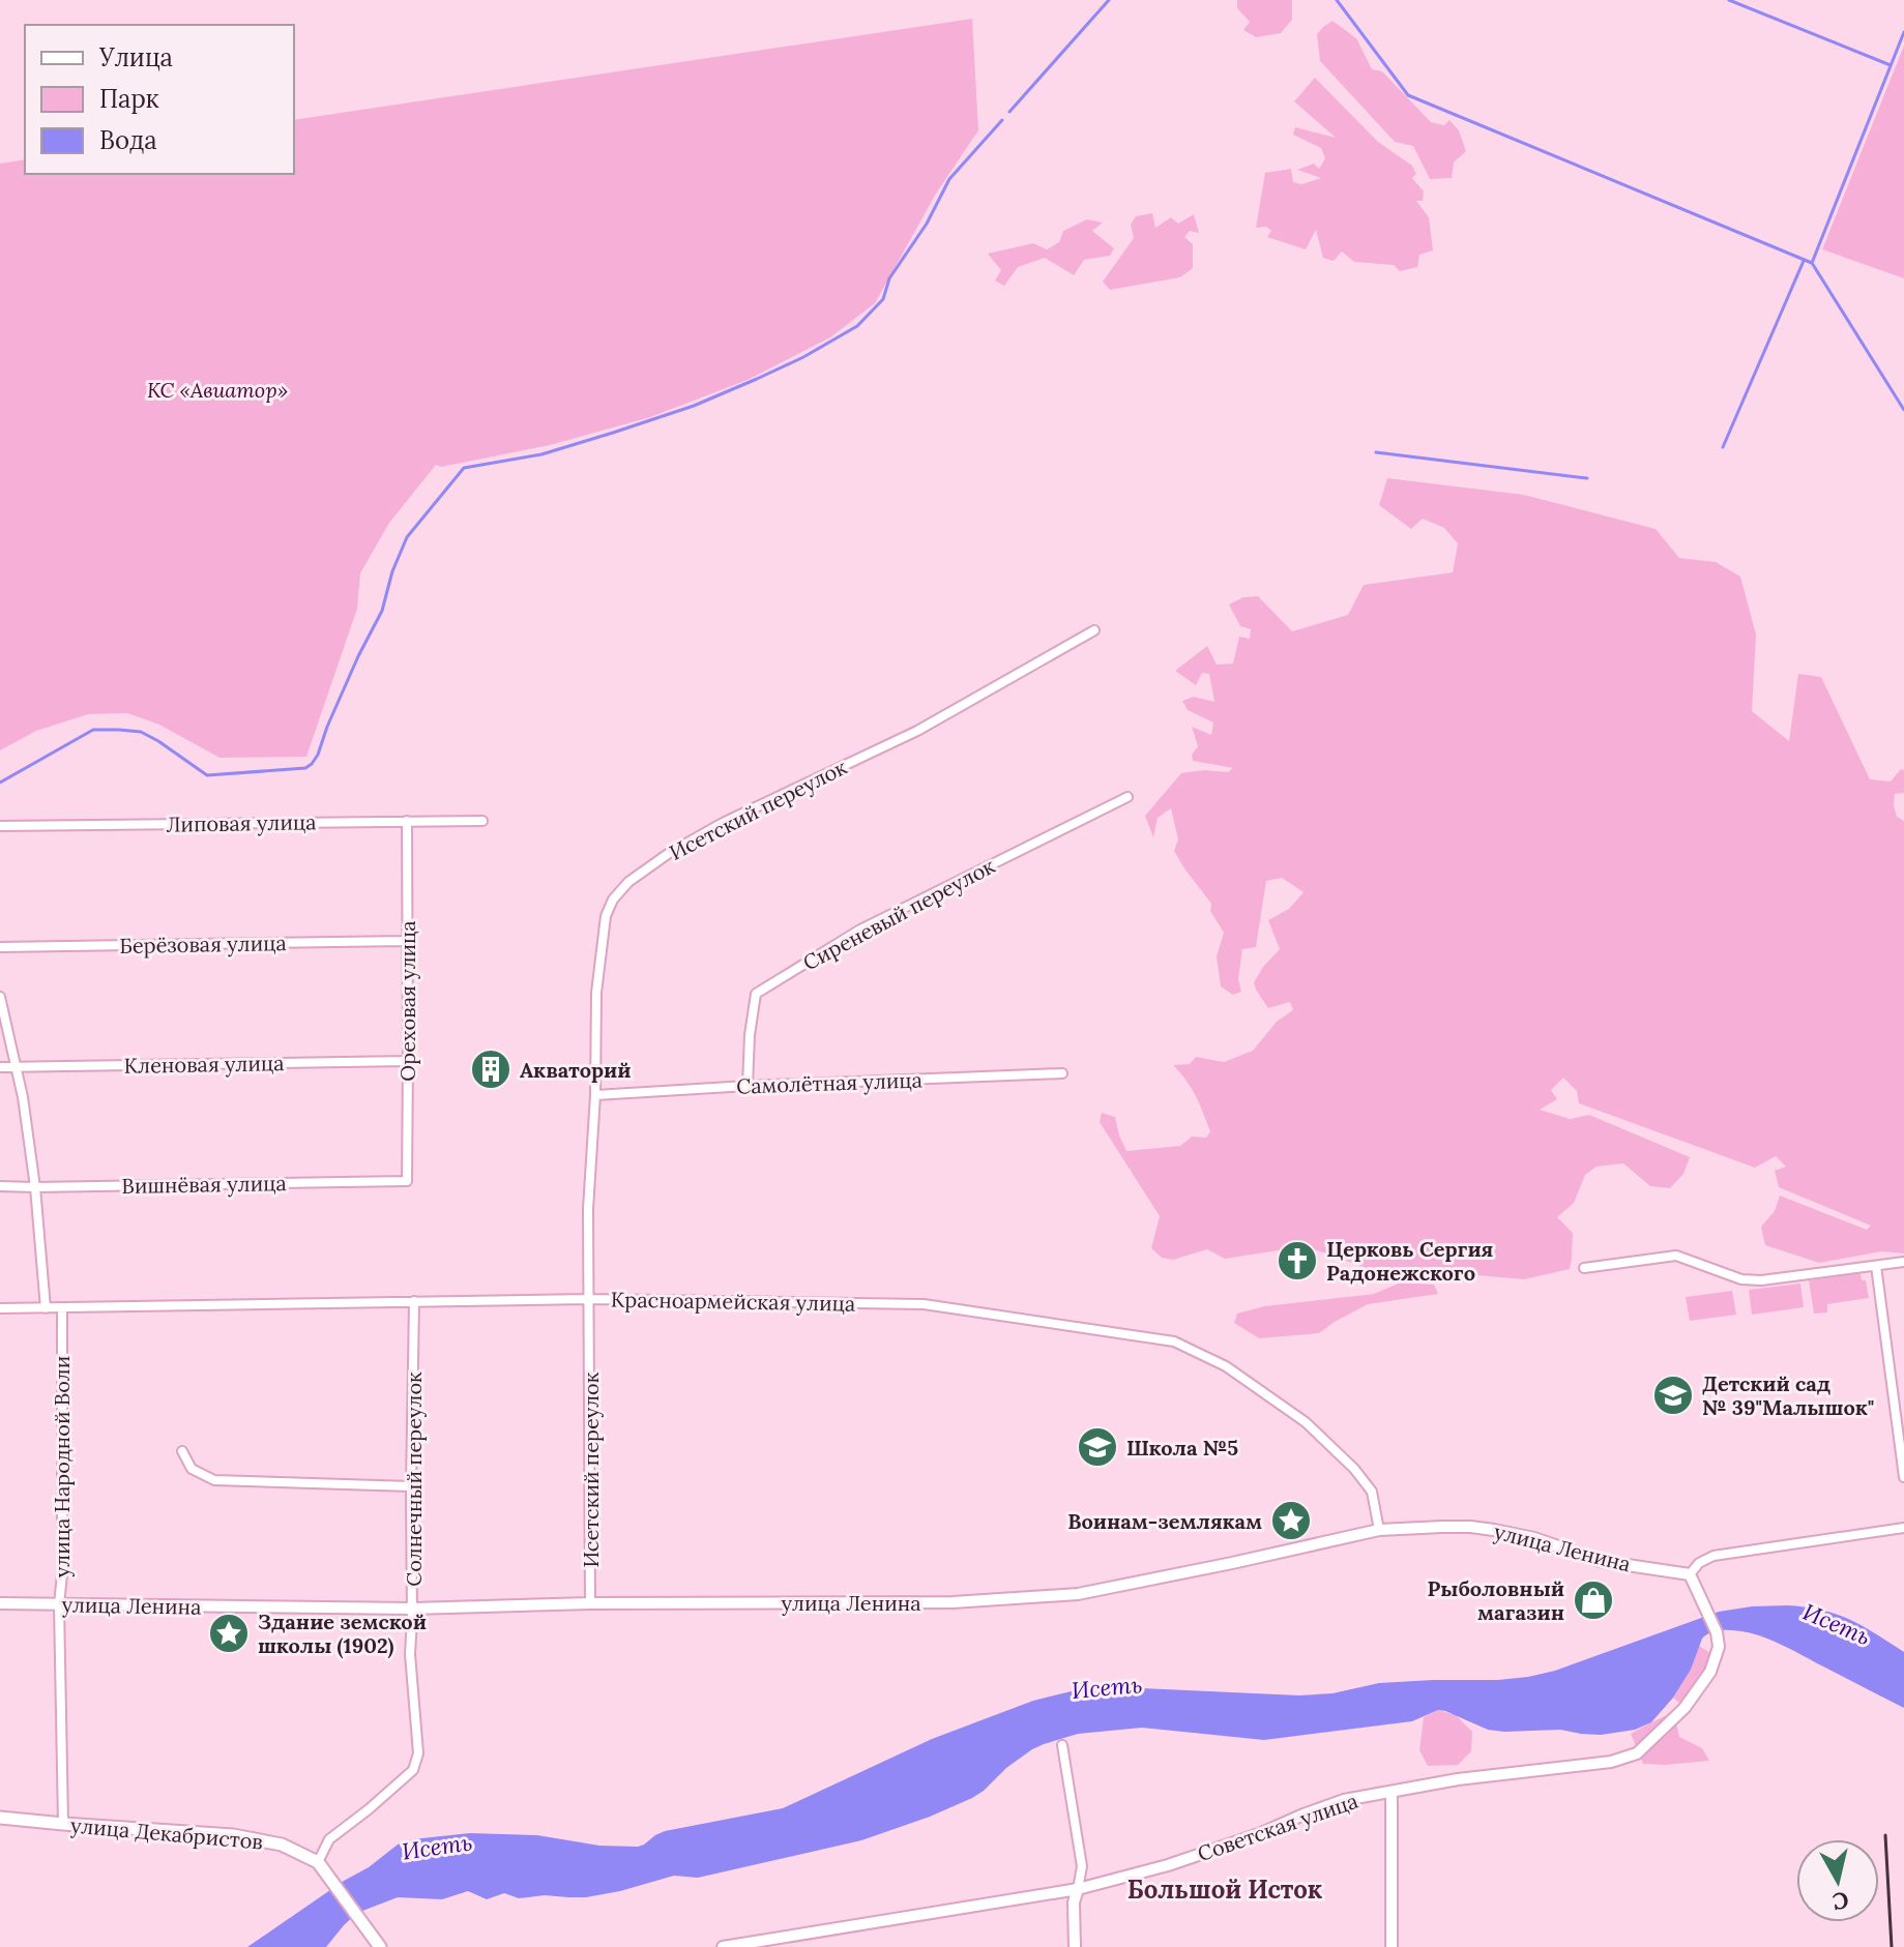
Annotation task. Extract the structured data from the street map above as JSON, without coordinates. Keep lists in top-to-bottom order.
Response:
{
  "streets": {
    "main road": ["улица Декабристов"],
    "street": [
      "Исетский переулок",
      "Липовая улица",
      "Сиреневый переулок",
      "Берёзовая улица",
      "Ореховая улица",
      "Кленовая улица",
      "Самолётная улица",
      "Вишнёвая улица",
      "Красноармейская улица",
      "улица Народной Воли",
      "Солнечный переулок",
      "улица Ленина",
      "Советская улица"
    ]
  },
  "crossings": [
    ["Исетский переулок", "Самолётная улица"],
    ["Исетский переулок", "Красноармейская улица"],
    ["Исетский переулок", "улица Ленина"],
    ["Липовая улица", "Ореховая улица"],
    ["Сиреневый переулок", "Самолётная улица"],
    ["Берёзовая улица", "Ореховая улица"],
    ["Ореховая улица", "Кленовая улица"],
    ["Ореховая улица", "Вишнёвая улица"],
    ["Красноармейская улица", "улица Народной Воли"],
    ["Красноармейская улица", "Солнечный переулок"],
    ["Красноармейская улица", "улица Ленина"],
    ["улица Народной Воли", "улица Ленина"],
    ["улица Народной Воли", "улица Декабристов"],
    ["Солнечный переулок", "улица Ленина"],
    ["Солнечный переулок", "улица Декабристов"],
    ["улица Ленина", "Советская улица"]
  ],
  "districts": ["Большой Исток"],
  "water": ["Исеть"],
  "parks": ["КС «Авиатор»"],
  "places": {
    "building": ["Акваторий"],
    "church": ["Церковь Сергия Радонежского"],
    "school or university": ["Детский сад № 39\"Малышок\"", "Школа №5"],
    "place": ["Воинам-землякам", "Здание земской школы (1902)"],
    "shop": ["Рыболовный магазин"]
  },
  "legend": ["Улица", "Парк", "Вода"],
  "north": "bottom"
}
